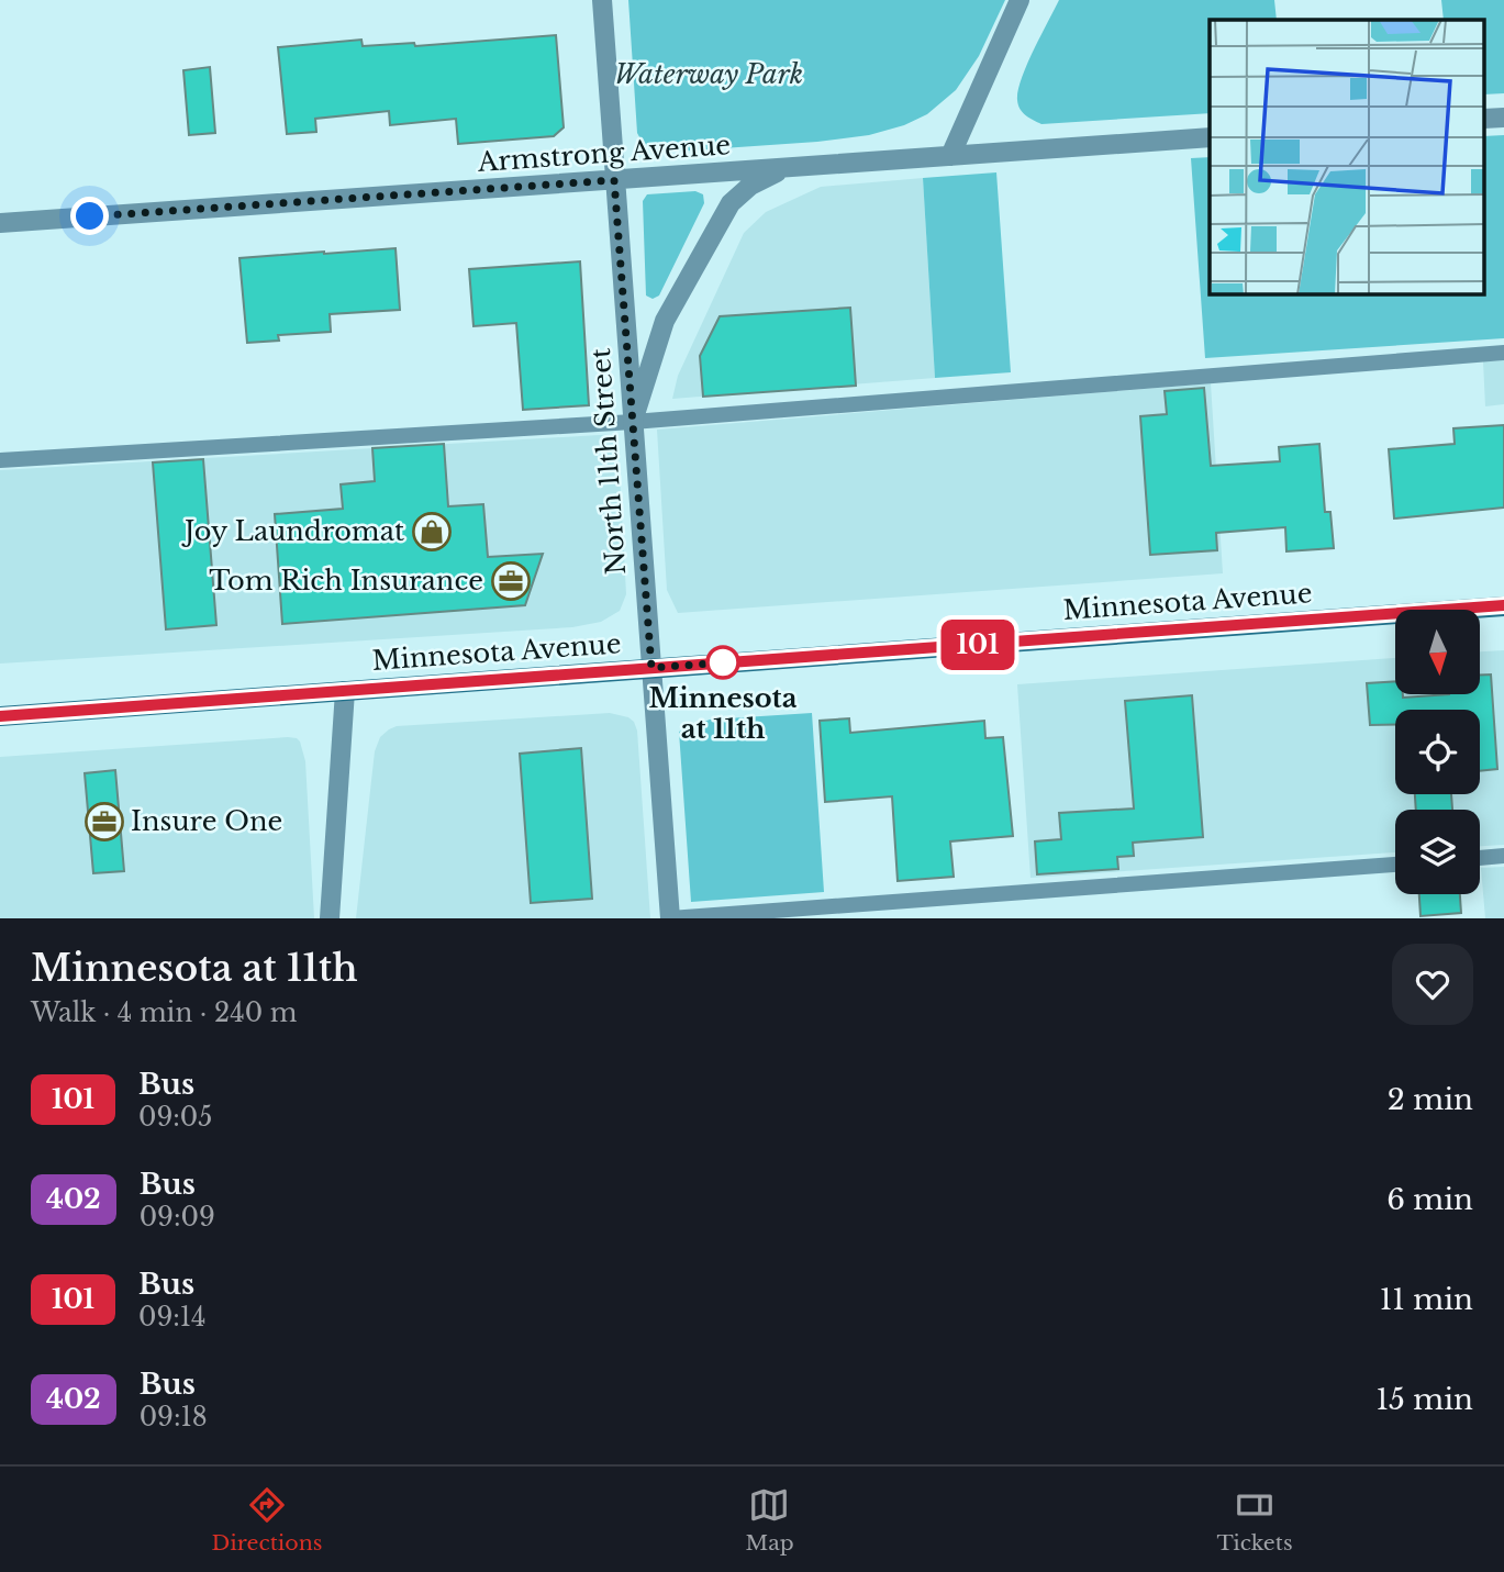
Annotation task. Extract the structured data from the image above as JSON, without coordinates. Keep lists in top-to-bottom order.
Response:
{
  "streets": {
    "main road": ["Minnesota Avenue"],
    "street": ["Armstrong Avenue", "North 11th Street"]
  },
  "crossings": [
    ["Armstrong Avenue", "North 11th Street"],
    ["North 11th Street", "Minnesota Avenue"]
  ],
  "parks": ["Waterway Park"],
  "places": {
    "shop": ["Joy Laundromat"],
    "office": ["Tom Rich Insurance", "Insure One"],
    "other": ["Minnesota at 11th"]
  },
  "lines": ["bus line 101"],
  "north": "bottom",
  "page": {
    "on_map": "101",
    "heading": ["Minnesota at 11th", "Walk · 4 min · 240 m"],
    "list": [
      {
        "mark": "101",
        "name": "Bus",
        "note": "09:05",
        "value": "2 min"
      },
      {
        "mark": "402",
        "name": "Bus",
        "note": "09:09",
        "value": "6 min"
      },
      {
        "mark": "101",
        "name": "Bus",
        "note": "09:14",
        "value": "11 min"
      },
      {
        "mark": "402",
        "name": "Bus",
        "note": "09:18",
        "value": "15 min"
      }
    ],
    "tabs": ["Directions", "Map", "Tickets"]
  }
}
